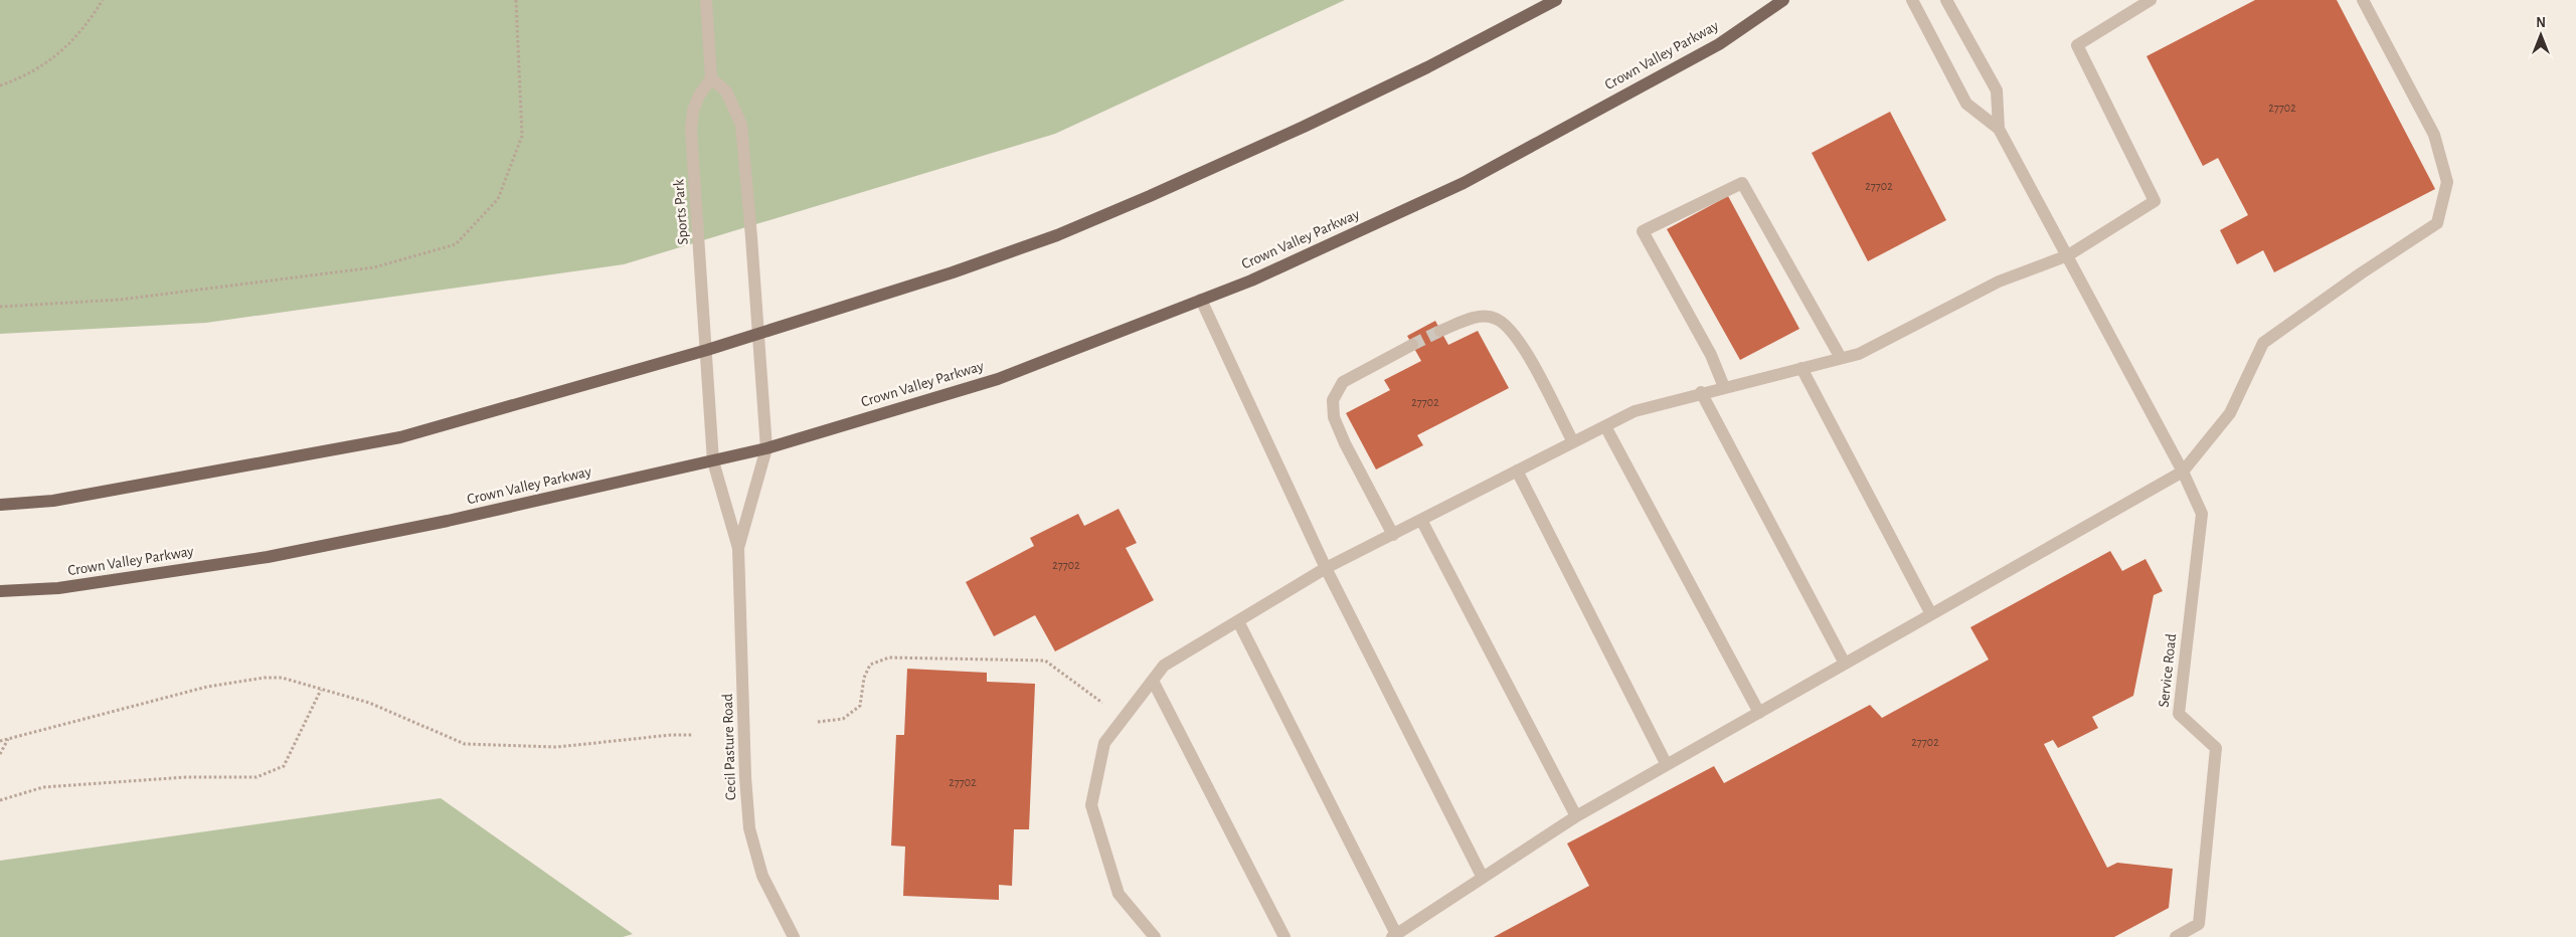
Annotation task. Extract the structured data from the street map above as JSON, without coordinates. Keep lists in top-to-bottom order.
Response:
{
  "streets": {
    "main road": ["Crown Valley Parkway"],
    "street": ["Sports Park", "Service Road", "Cecil Pasture Road"]
  },
  "crossings": [
    ["Crown Valley Parkway", "Cecil Pasture Road"],
    ["Sports Park", "Cecil Pasture Road"]
  ],
  "house_numbers": [
    "27702",
    "27702",
    "27702",
    "27702",
    "27702",
    "27702"
  ],
  "north": "top"
}
